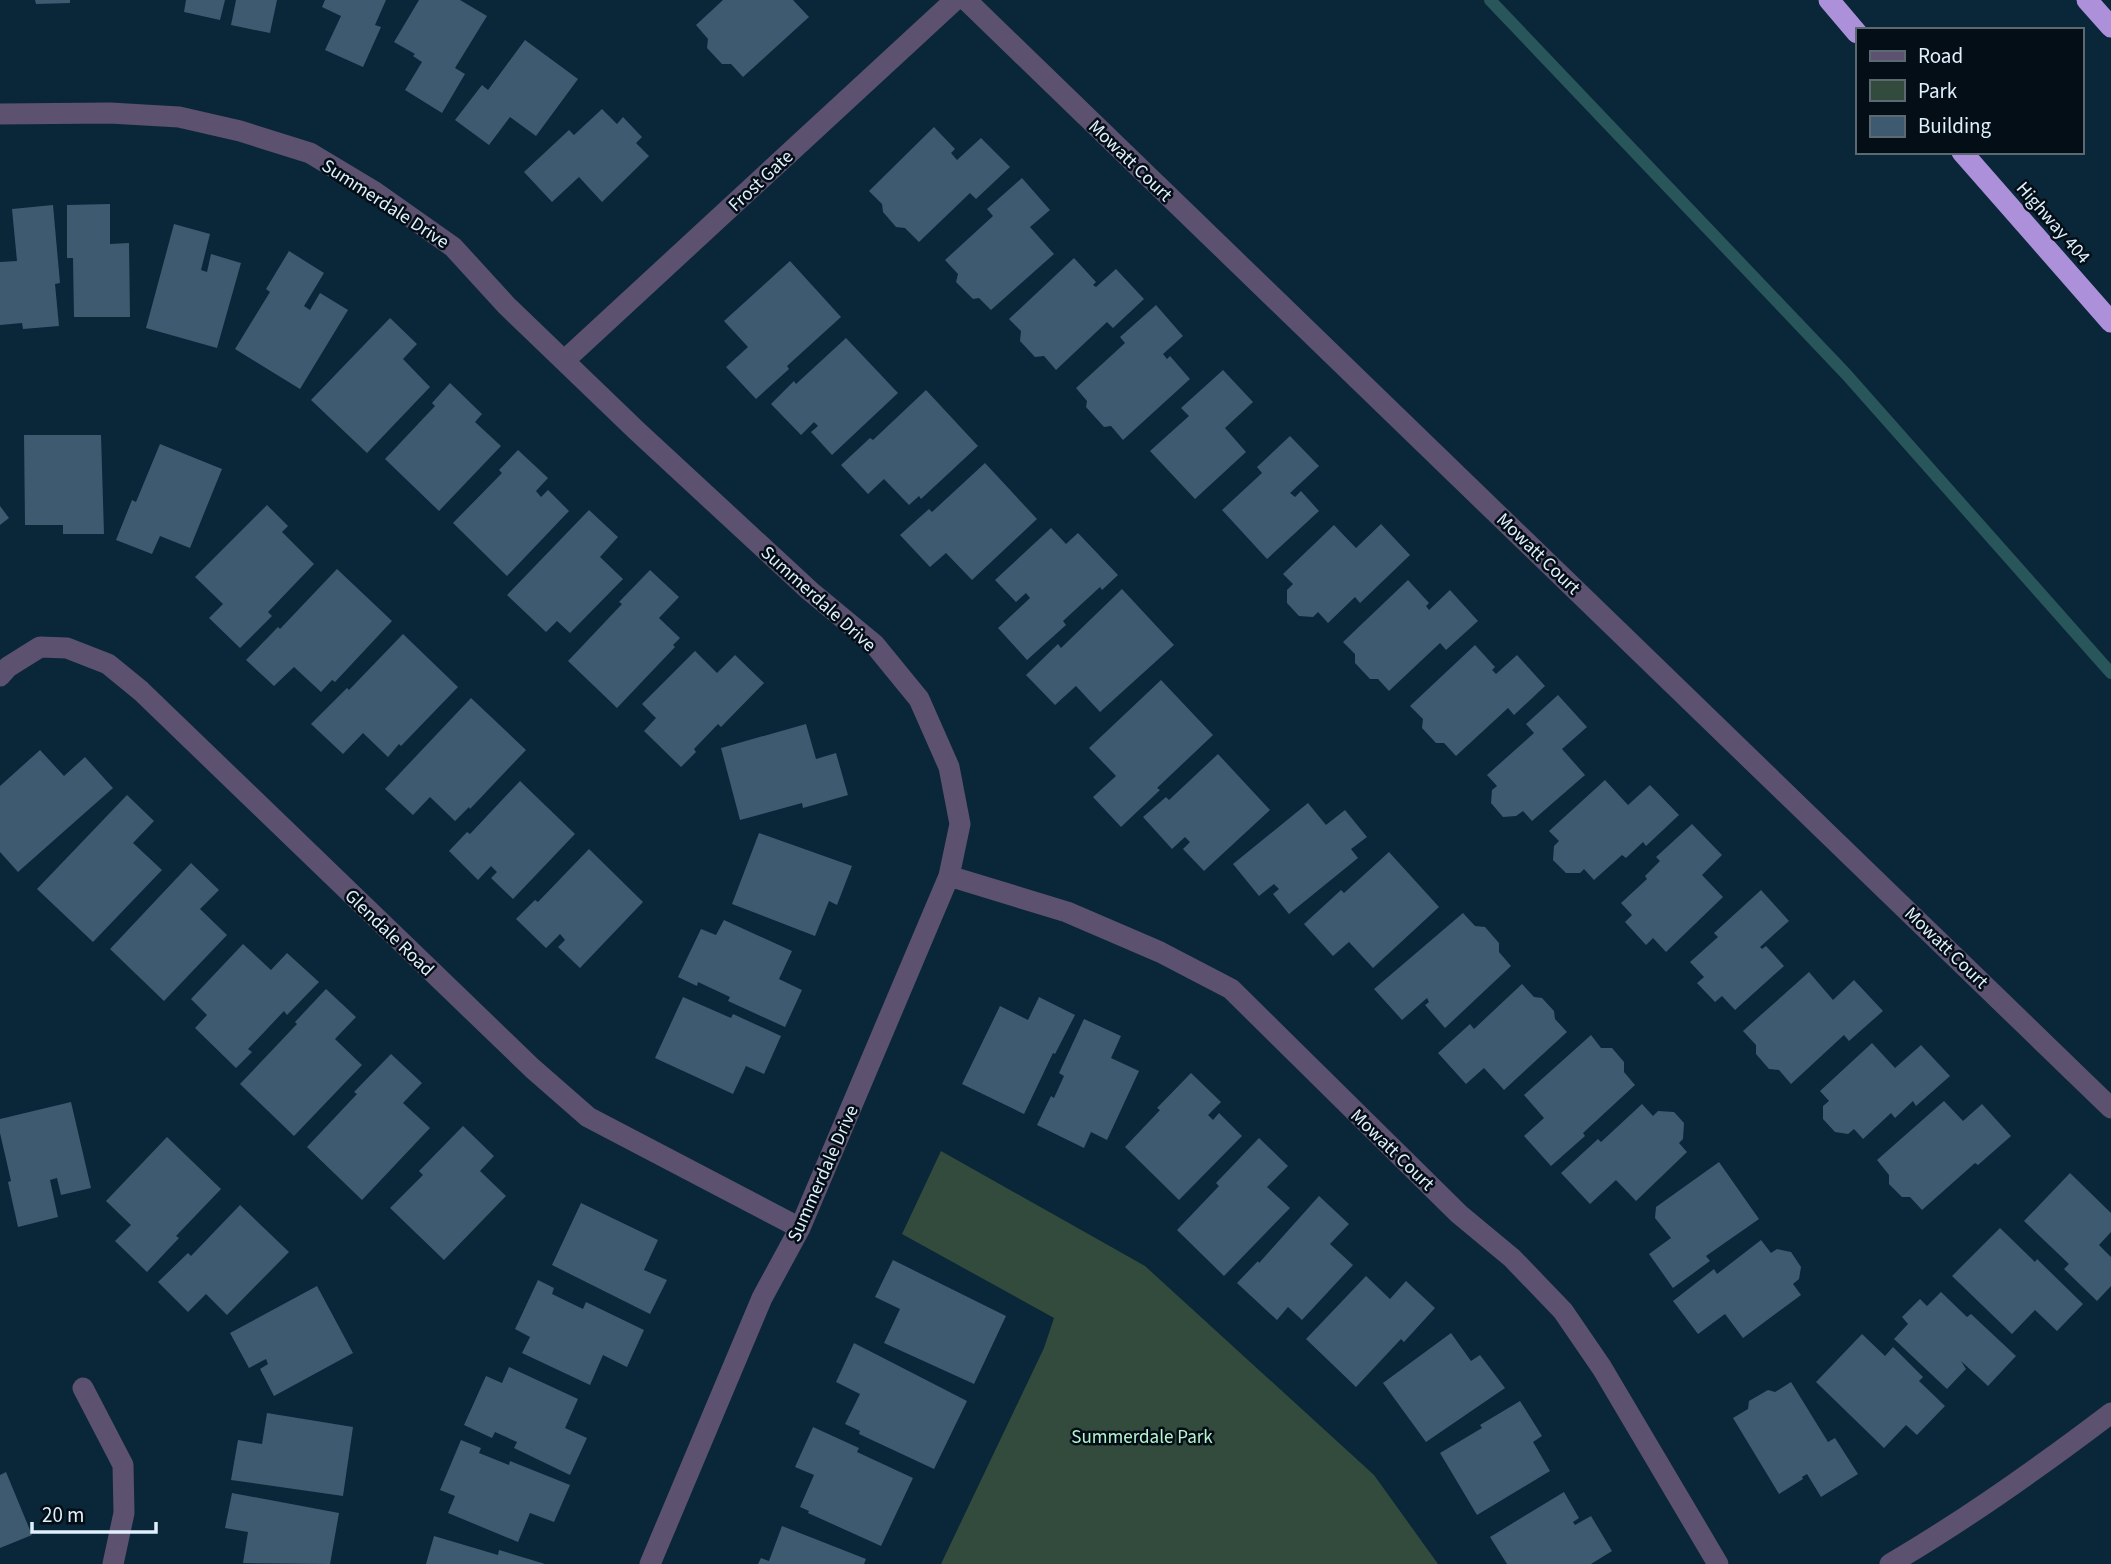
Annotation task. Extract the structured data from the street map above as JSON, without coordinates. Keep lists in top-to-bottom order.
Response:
{
  "streets": {
    "highway": ["Highway 404"],
    "street": [
      "Mowatt Court",
      "Frost Gate",
      "Summerdale Drive",
      "Glendale Road"
    ]
  },
  "crossings": [
    ["Mowatt Court", "Summerdale Drive"],
    ["Frost Gate", "Summerdale Drive"],
    ["Summerdale Drive", "Glendale Road"]
  ],
  "parks": ["Summerdale Park"],
  "legend": ["Road", "Park", "Building"],
  "scale_bar": "20 m"
}
